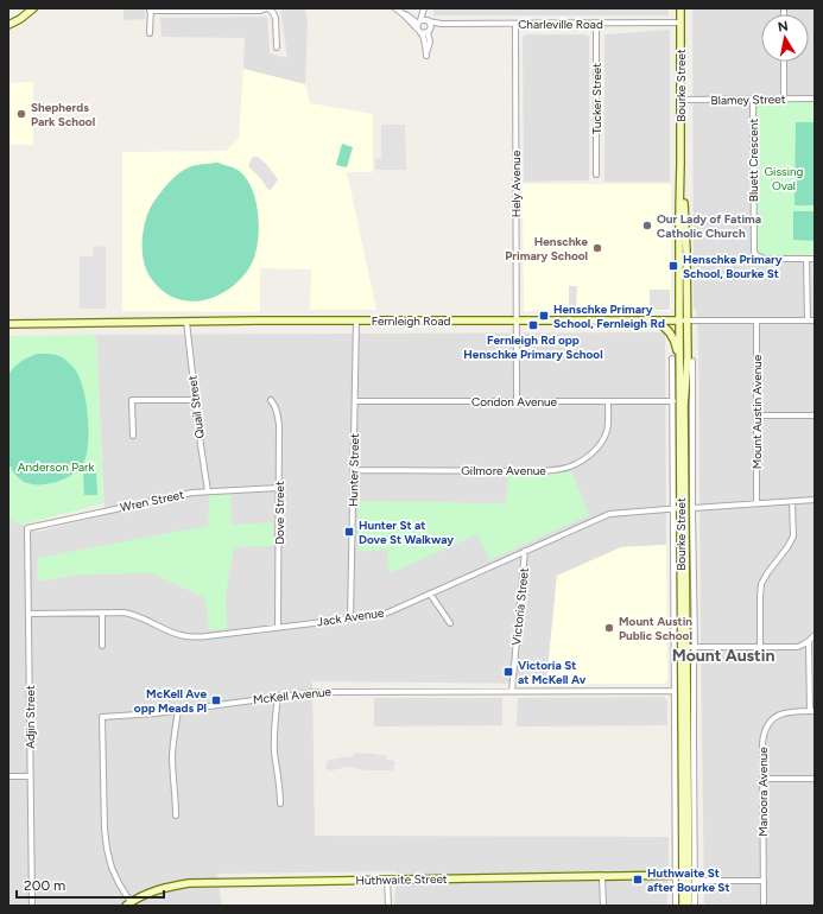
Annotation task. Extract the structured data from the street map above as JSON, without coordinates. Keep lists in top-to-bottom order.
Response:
{
  "streets": {
    "street": [
      "Charleville Road",
      "Bourke Street",
      "Tucker Street",
      "Blamey Street",
      "Bluett Crescent",
      "Hely Avenue",
      "Fernleigh Road",
      "Condon Avenue",
      "Quail Street",
      "Mount Austin Avenue",
      "Hunter Street",
      "Gilmore Avenue",
      "Wren Street",
      "Dove Street",
      "Victoria Street",
      "Jack Avenue",
      "McKell Avenue",
      "Adjin Street",
      "Manoora Avenue",
      "Huthwaite Street"
    ]
  },
  "crossings": [
    ["Charleville Road", "Bourke Street"],
    ["Charleville Road", "Tucker Street"],
    ["Charleville Road", "Hely Avenue"],
    ["Bourke Street", "Blamey Street"],
    ["Bourke Street", "Fernleigh Road"],
    ["Bourke Street", "Condon Avenue"],
    ["Bourke Street", "Jack Avenue"],
    ["Bourke Street", "McKell Avenue"],
    ["Bourke Street", "Huthwaite Street"],
    ["Blamey Street", "Bluett Crescent"],
    ["Hely Avenue", "Fernleigh Road"],
    ["Hely Avenue", "Condon Avenue"],
    ["Fernleigh Road", "Quail Street"],
    ["Fernleigh Road", "Mount Austin Avenue"],
    ["Fernleigh Road", "Hunter Street"],
    ["Condon Avenue", "Hunter Street"],
    ["Condon Avenue", "Gilmore Avenue"],
    ["Quail Street", "Wren Street"],
    ["Mount Austin Avenue", "Jack Avenue"],
    ["Hunter Street", "Gilmore Avenue"],
    ["Hunter Street", "Jack Avenue"],
    ["Wren Street", "Dove Street"],
    ["Wren Street", "Adjin Street"],
    ["Dove Street", "Jack Avenue"],
    ["Victoria Street", "Jack Avenue"],
    ["Victoria Street", "McKell Avenue"],
    ["Jack Avenue", "Adjin Street"],
    ["McKell Avenue", "Huthwaite Street"]
  ],
  "districts": ["Mount Austin"],
  "parks": ["Gissing Oval", "Anderson Park"],
  "places": {
    "other": [
      "Shepherds Park School",
      "Our Lady of Fatima Catholic Church",
      "Henschke Primary School",
      "Mount Austin Public School"
    ],
    "transit": [
      "Henschke Primary School, Bourke St",
      "Henschke Primary School, Fernleigh Rd",
      "Fernleigh Rd opp Henschke Primary School",
      "Hunter St at Dove St Walkway",
      "Victoria St at McKell Av",
      "McKell Ave opp Meads Pl",
      "Huthwaite St after Bourke St"
    ]
  },
  "scale_bar": "200 m",
  "north": "top"
}
